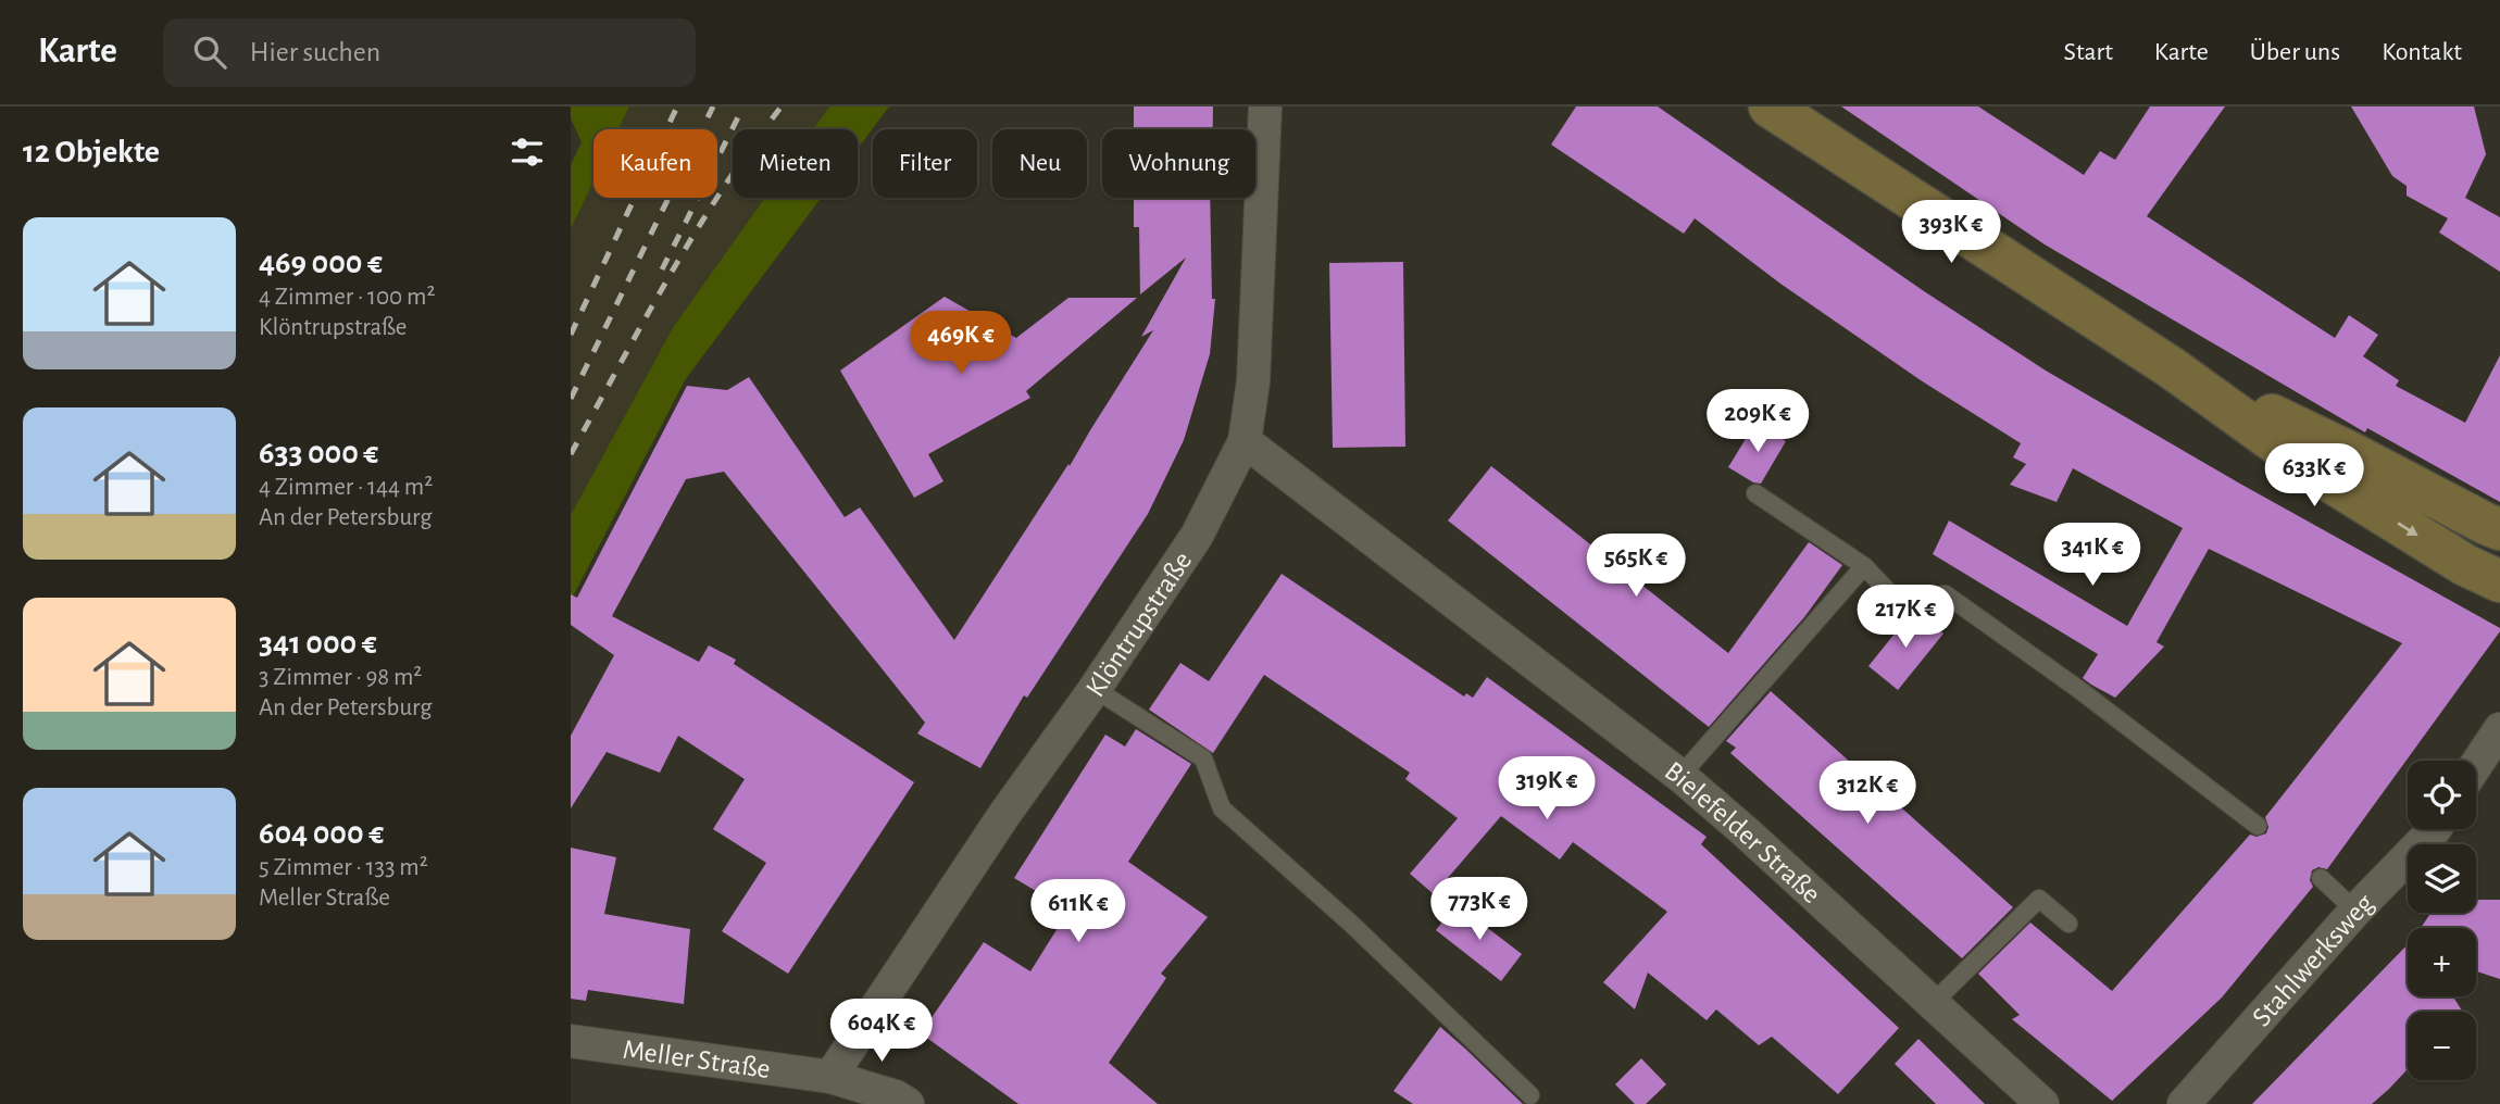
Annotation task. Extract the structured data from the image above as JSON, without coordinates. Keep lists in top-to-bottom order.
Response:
{
  "streets": {
    "street": [
      "Klöntrupstraße",
      "Bielefelder Straße",
      "Stahlwerksweg",
      "Meller Straße"
    ]
  },
  "crossings": [
    ["Klöntrupstraße", "Bielefelder Straße"],
    ["Klöntrupstraße", "Meller Straße"]
  ],
  "page": {
    "header": "Karte",
    "search": "Hier suchen",
    "nav": [
      "Start",
      "Karte",
      "Über uns",
      "Kontakt"
    ],
    "heading": "12 Objekte",
    "chip": [
      "Kaufen",
      "Mieten",
      "Filter",
      "Neu",
      "Wohnung"
    ],
    "list": [
      {
        "name": "469 000 €",
        "note": "4 Zimmer · 100 m² · Klöntrupstraße"
      },
      {
        "name": "633 000 €",
        "note": "4 Zimmer · 144 m² · An der Petersburg"
      },
      {
        "name": "341 000 €",
        "note": "3 Zimmer · 98 m² · An der Petersburg"
      },
      {
        "name": "604 000 €",
        "note": "5 Zimmer · 133 m² · Meller Straße"
      }
    ],
    "price": [
      "393K €",
      "469K €",
      "209K €",
      "633K €",
      "341K €",
      "565K €",
      "217K €",
      "319K €",
      "312K €",
      "773K €",
      "611K €",
      "604K €"
    ],
    "map_buttons": ["+", "−"]
  }
}
